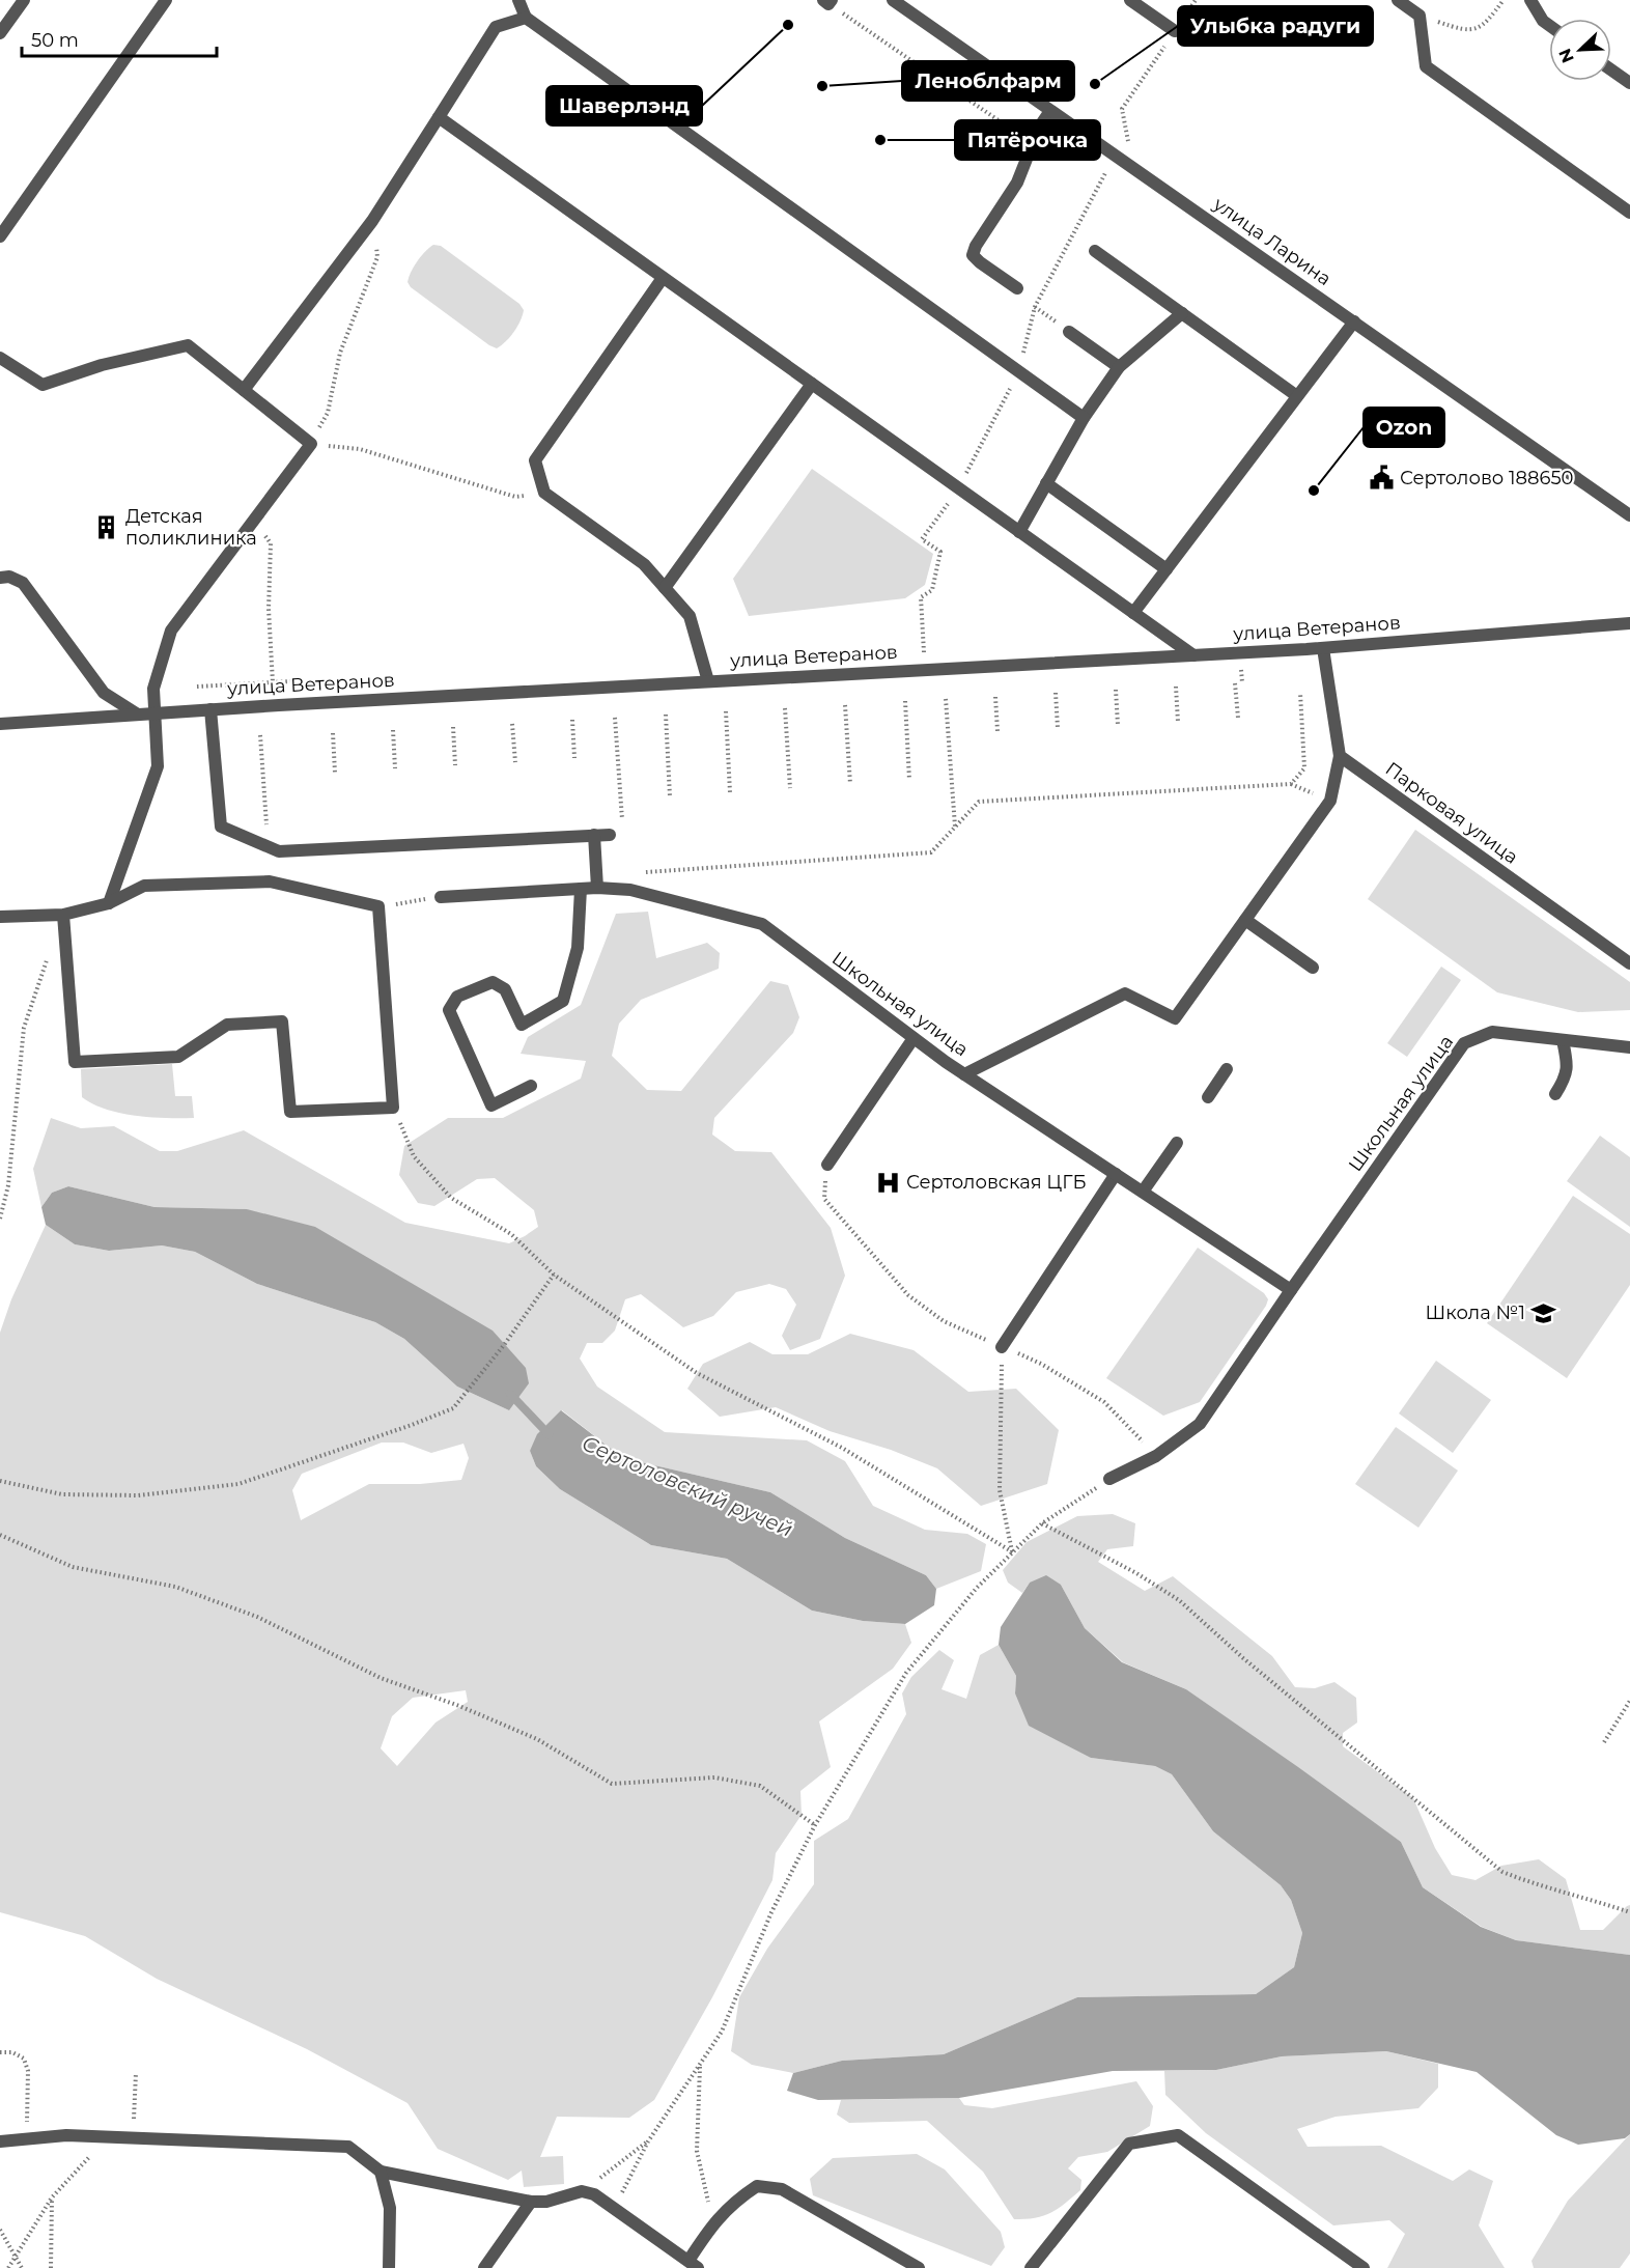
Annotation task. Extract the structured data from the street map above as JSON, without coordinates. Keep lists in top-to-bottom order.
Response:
{
  "streets": {
    "street": [
      "улица Ларина",
      "улица Ветеранов",
      "Парковая улица",
      "Школьная улица"
    ]
  },
  "water": ["Сертоловский ручей"],
  "places": {
    "other": [
      "Шаверлэнд",
      "Улыбка радуги",
      "Леноблфарм",
      "Пятёрочка",
      "Ozon"
    ],
    "public building": ["Сертолово 188650"],
    "building": ["Детская поликлиника"],
    "hospital": ["Сертоловская ЦГБ"],
    "school or university": ["Школа №1"]
  },
  "scale_bar": "50 m",
  "north": "bottom left"
}
